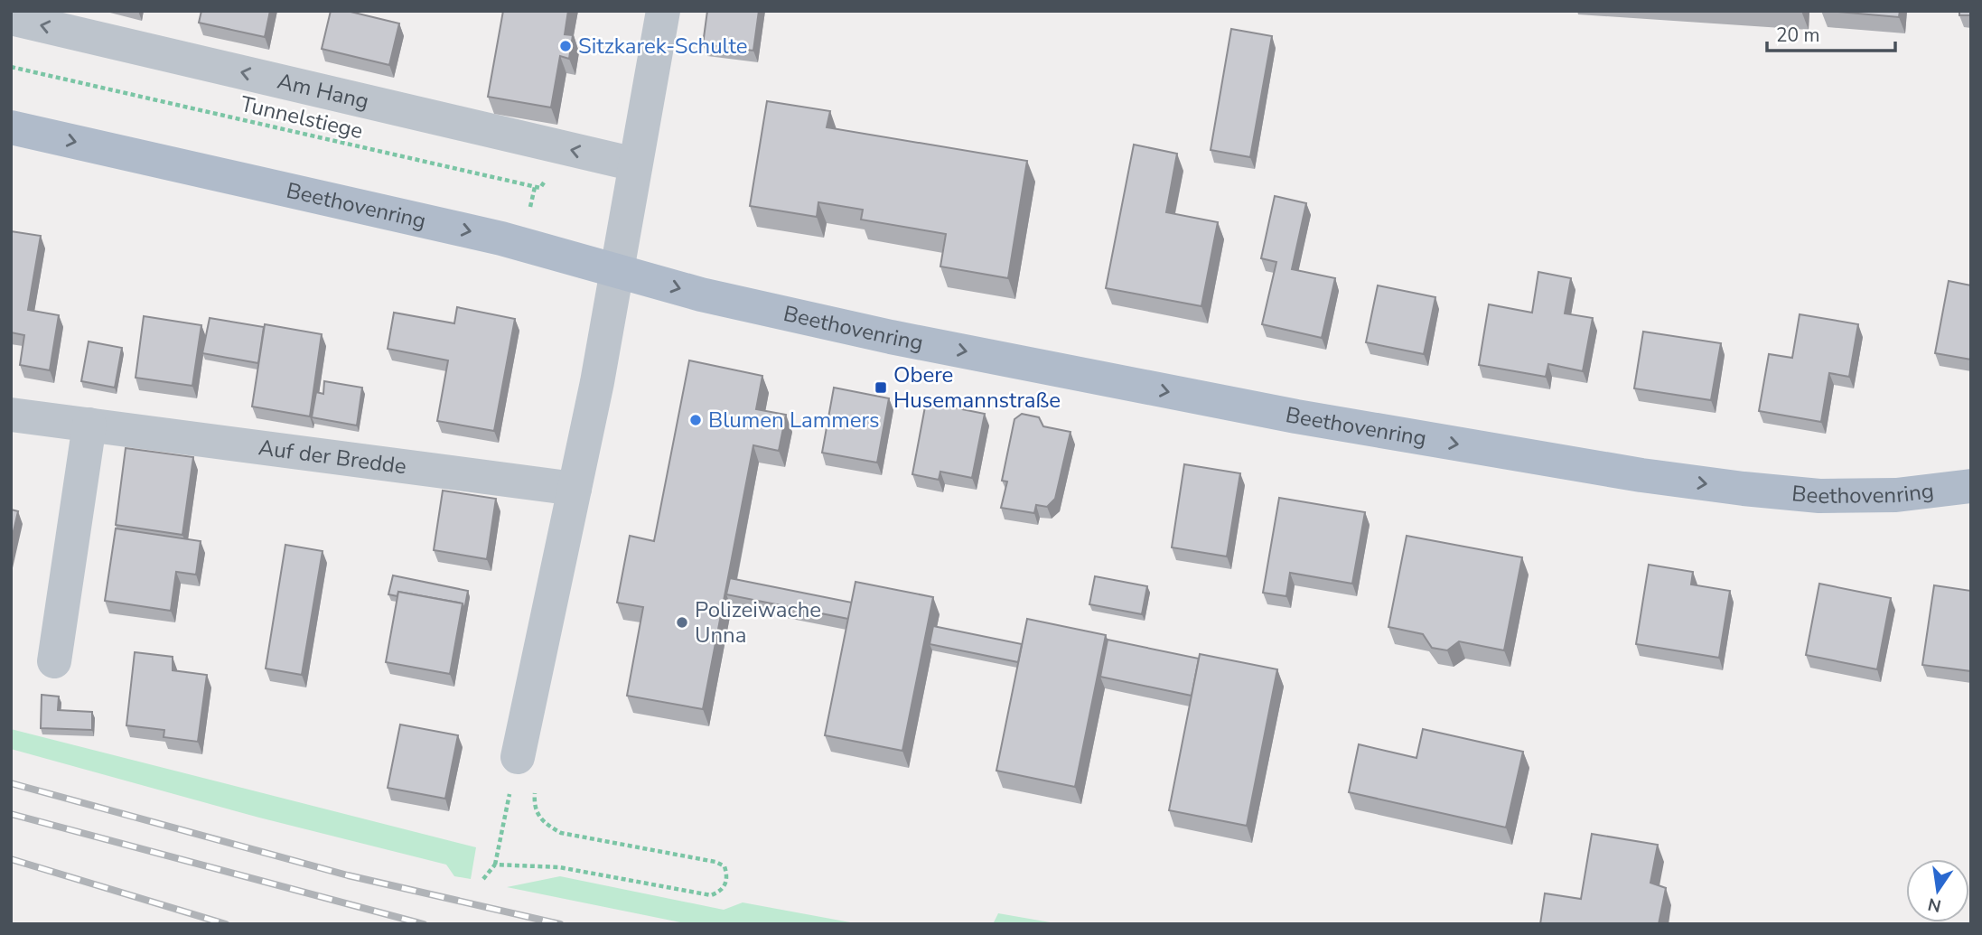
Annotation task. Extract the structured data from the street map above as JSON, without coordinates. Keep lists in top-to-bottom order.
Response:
{
  "streets": {
    "main road": ["Beethovenring"],
    "street": ["Am Hang", "Auf der Bredde"],
    "path": ["Tunnelstiege"]
  },
  "crossings": [
    ["Am Hang", "Tunnelstiege"]
  ],
  "one_way": ["Am Hang", "Beethovenring"],
  "places": {
    "other": ["Sitzkarek-Schulte", "Blumen Lammers", "Polizeiwache Unna"],
    "transit": ["Obere Husemannstraße"]
  },
  "scale_bar": "20 m",
  "north": "bottom"
}
